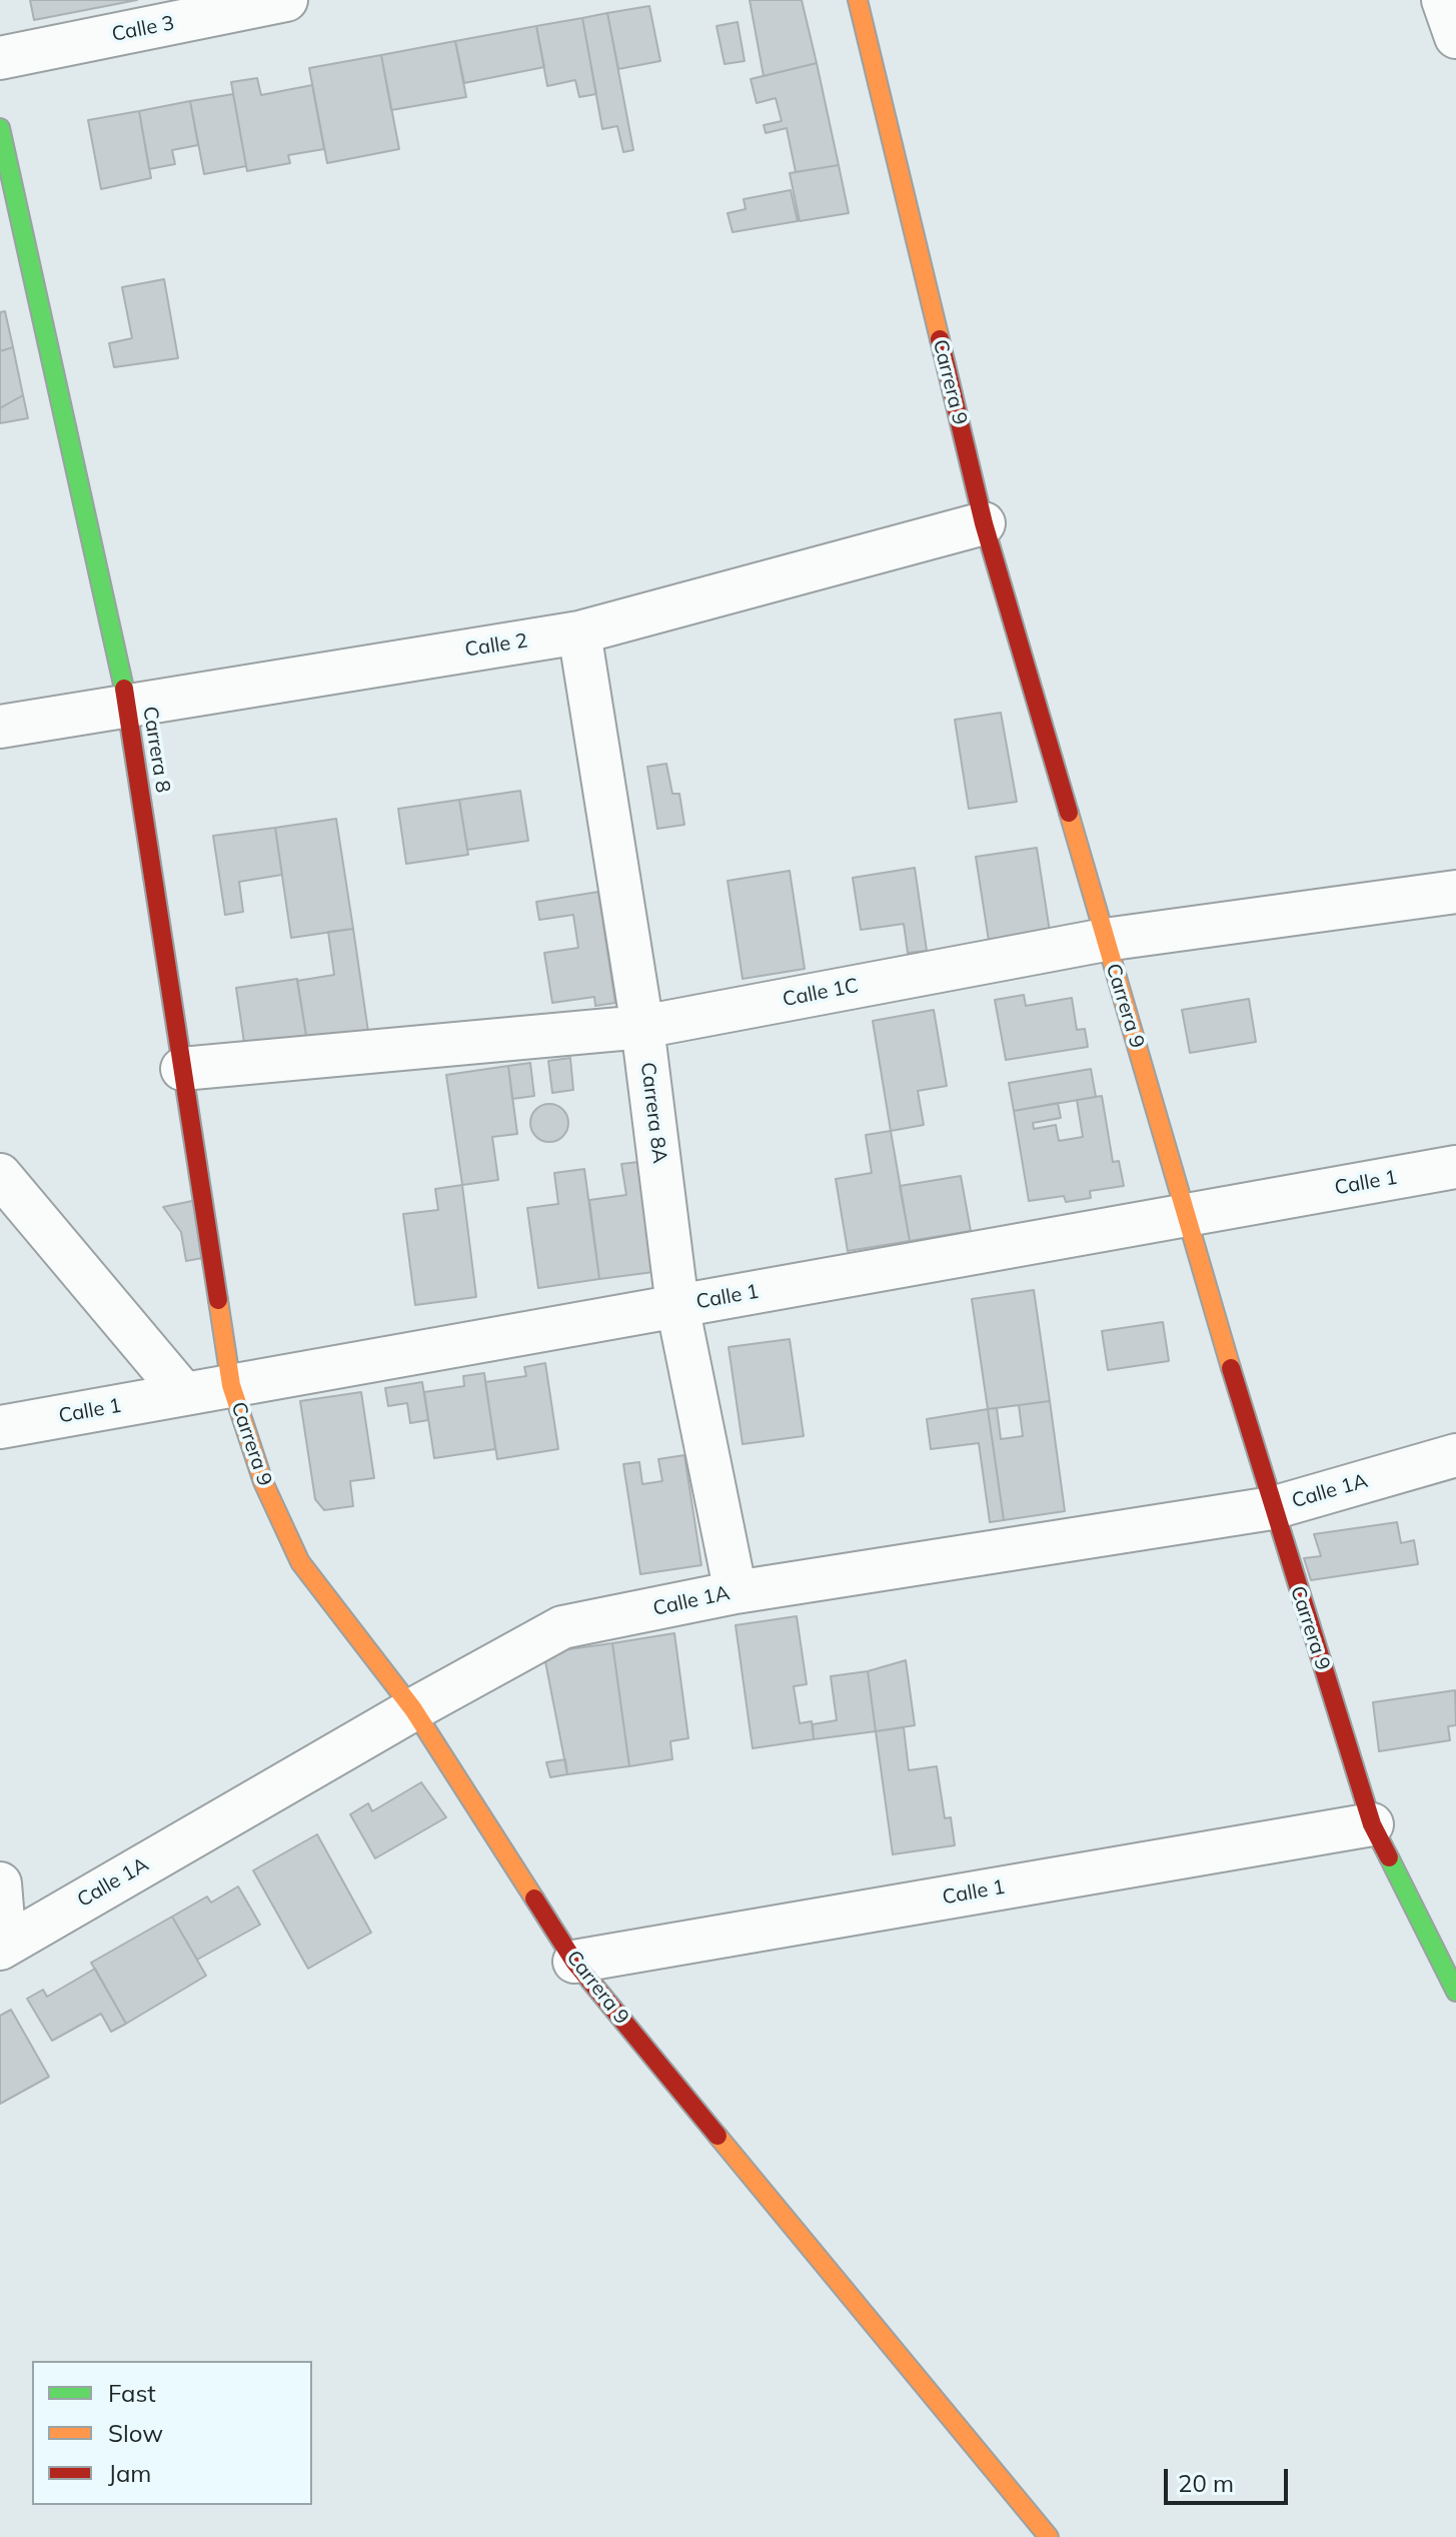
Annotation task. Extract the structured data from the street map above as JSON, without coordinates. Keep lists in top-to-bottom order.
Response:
{
  "streets": {
    "street": [
      "Calle 3",
      "Carrera 9",
      "Calle 2",
      "Carrera 8",
      "Calle 1C",
      "Carrera 8A",
      "Calle 1",
      "Calle 1A"
    ]
  },
  "crossings": [
    ["Carrera 9", "Calle 2"],
    ["Carrera 9", "Carrera 8"],
    ["Carrera 9", "Calle 1C"],
    ["Carrera 9", "Calle 1"],
    ["Carrera 9", "Calle 1A"],
    ["Calle 2", "Carrera 8"],
    ["Calle 2", "Carrera 8A"],
    ["Carrera 8", "Calle 1C"],
    ["Carrera 8", "Calle 1"],
    ["Calle 1C", "Carrera 8A"],
    ["Carrera 8A", "Calle 1"],
    ["Carrera 8A", "Calle 1A"]
  ],
  "legend": ["Fast", "Slow", "Jam"],
  "scale_bar": "20 m"
}
